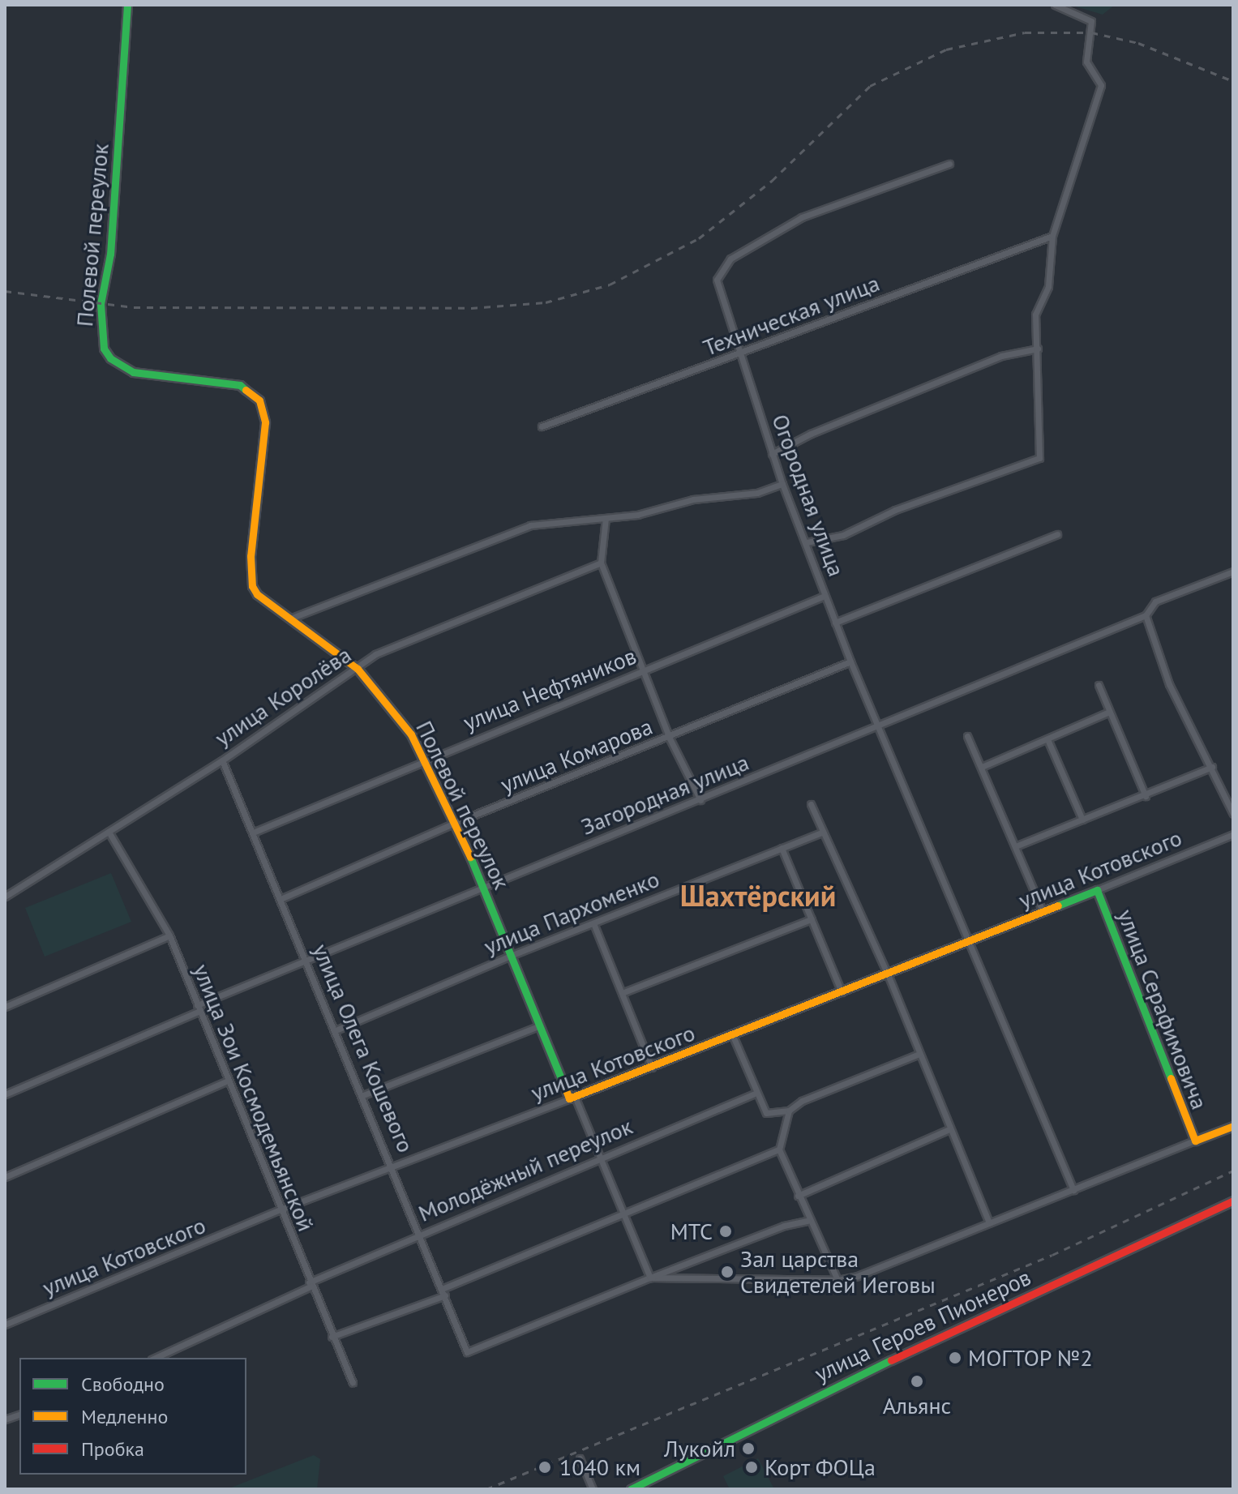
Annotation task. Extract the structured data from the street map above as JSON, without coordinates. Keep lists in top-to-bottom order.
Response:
{
  "streets": {
    "street": [
      "Полевой переулок",
      "Техническая улица",
      "Огородная улица",
      "улица Нефтяников",
      "улица Королёва",
      "улица Комарова",
      "Загородная улица",
      "улица Котовского",
      "улица Пархоменко",
      "улица Серафимовича",
      "улица Олега Кошевого",
      "улица Зои Космодемьянской",
      "Молодёжный переулок",
      "улица Героев Пионеров"
    ]
  },
  "crossings": [
    ["Полевой переулок", "улица Нефтяников"],
    ["Полевой переулок", "улица Королёва"],
    ["Полевой переулок", "улица Комарова"],
    ["Полевой переулок", "Загородная улица"],
    ["Полевой переулок", "улица Котовского"],
    ["Полевой переулок", "улица Пархоменко"],
    ["Полевой переулок", "улица Олега Кошевого"],
    ["Полевой переулок", "Молодёжный переулок"],
    ["Техническая улица", "Огородная улица"],
    ["Огородная улица", "улица Нефтяников"],
    ["Огородная улица", "улица Комарова"],
    ["Огородная улица", "Загородная улица"],
    ["Огородная улица", "улица Котовского"],
    ["улица Нефтяников", "улица Олега Кошевого"],
    ["улица Королёва", "улица Олега Кошевого"],
    ["улица Королёва", "улица Зои Космодемьянской"],
    ["улица Комарова", "улица Олега Кошевого"],
    ["Загородная улица", "улица Олега Кошевого"],
    ["Загородная улица", "улица Зои Космодемьянской"],
    ["улица Котовского", "улица Серафимовича"],
    ["улица Котовского", "улица Олега Кошевого"],
    ["улица Котовского", "улица Зои Космодемьянской"],
    ["улица Пархоменко", "улица Олега Кошевого"],
    ["улица Олега Кошевого", "Молодёжный переулок"],
    ["улица Зои Космодемьянской", "Молодёжный переулок"]
  ],
  "districts": ["Шахтёрский"],
  "places": [
    "МТС",
    "Зал царства Свидетелей Иеговы",
    "МОГТОР №2",
    "Альянс",
    "Лукойл",
    "1040 км",
    "Корт ФОЦа"
  ],
  "legend": ["Свободно", "Медленно", "Пробка"]
}
